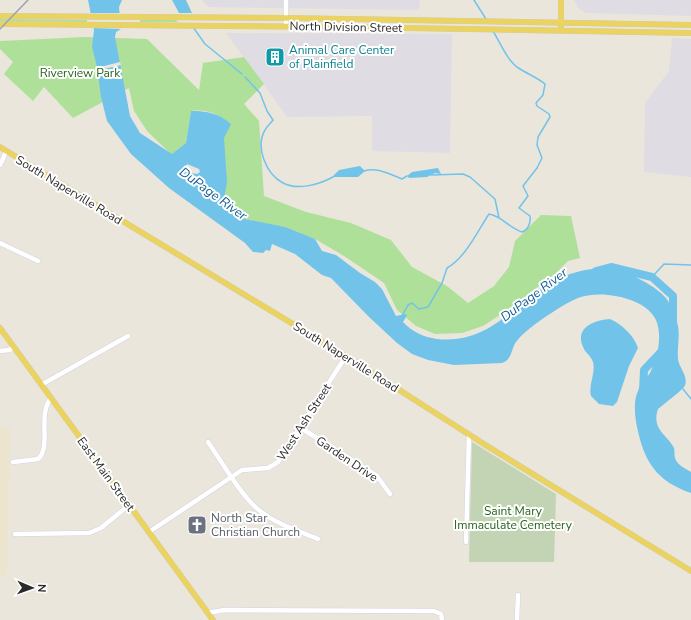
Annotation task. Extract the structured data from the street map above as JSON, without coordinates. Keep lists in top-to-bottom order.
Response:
{
  "streets": {
    "main road": ["North Division Street", "South Naperville Road", "East Main Street"],
    "street": ["West Ash Street", "Garden Drive"]
  },
  "crossings": [
    ["South Naperville Road", "West Ash Street"],
    ["West Ash Street", "Garden Drive"],
    ["West Ash Street", "East Main Street"]
  ],
  "water": ["DuPage River"],
  "parks": ["Riverview Park", "Saint Mary Immaculate Cemetery"],
  "places": {
    "building": ["Animal Care Center of Plainfield"],
    "church": ["North Star Christian Church"]
  },
  "north": "right"
}
